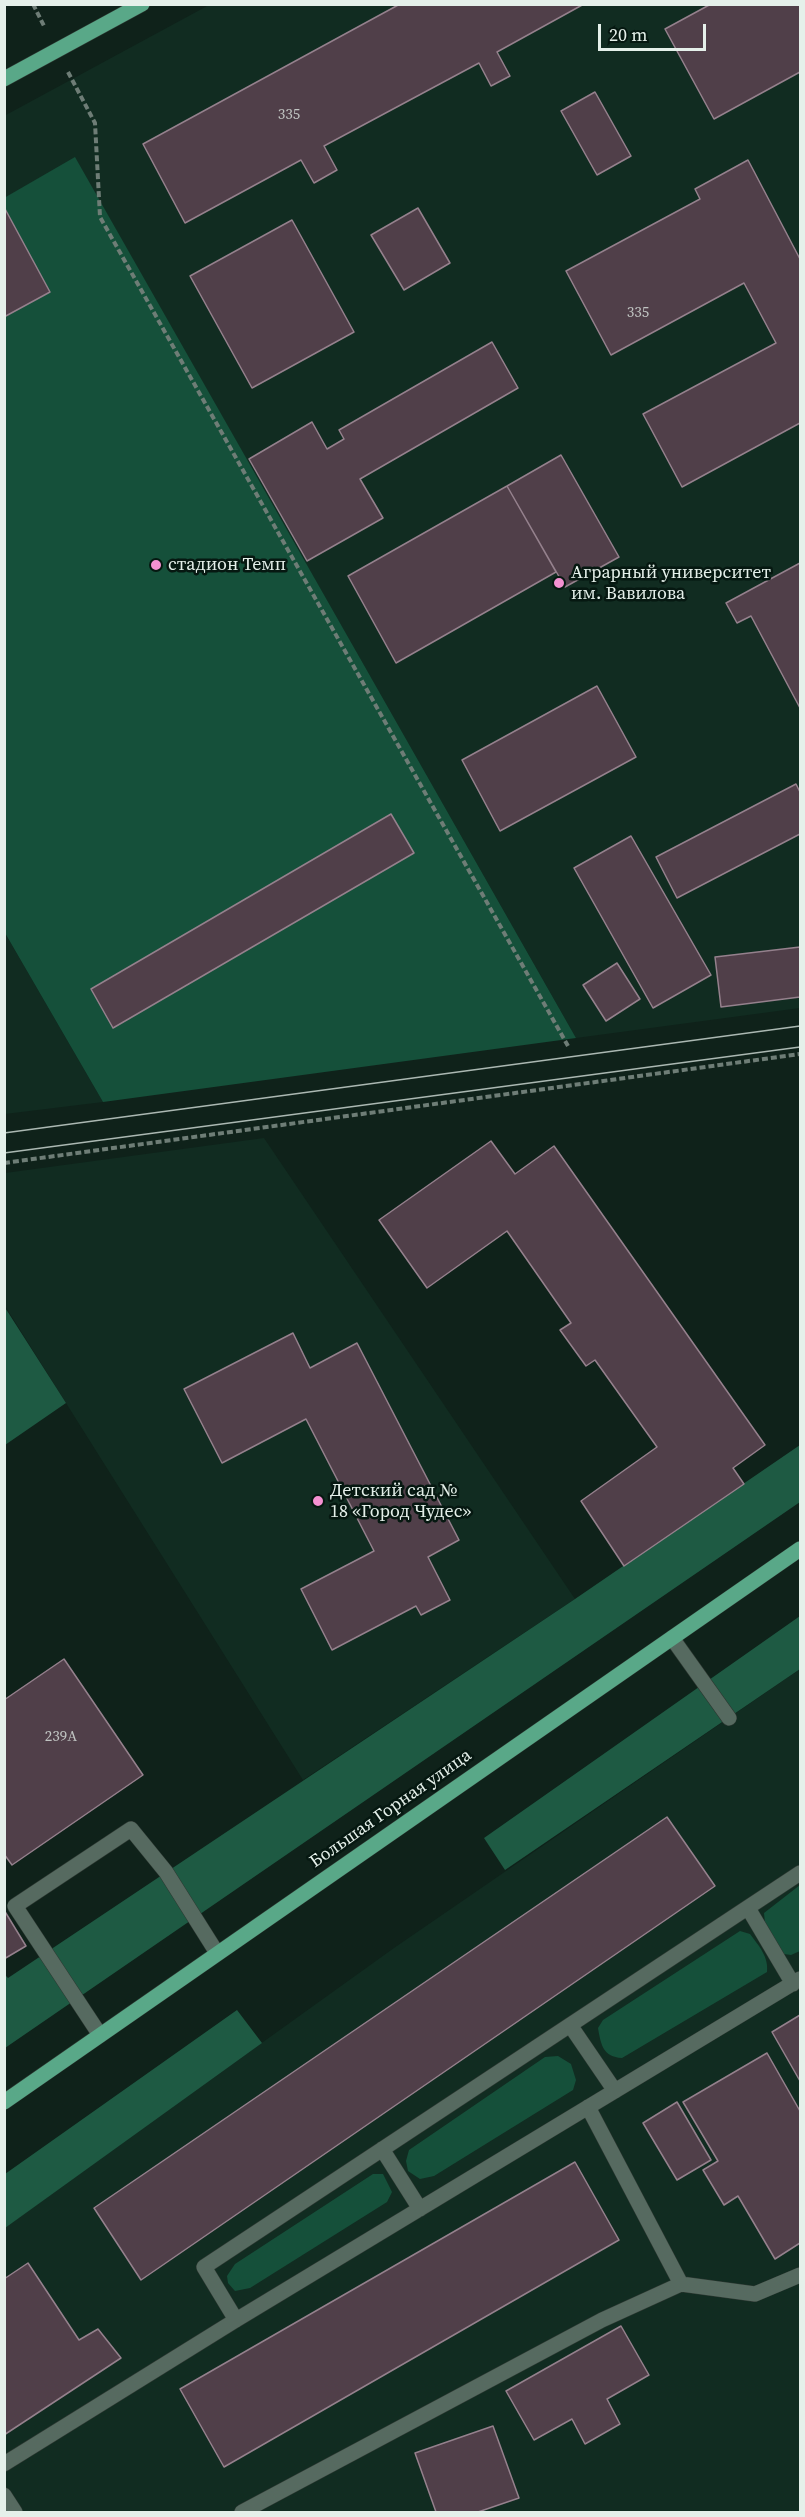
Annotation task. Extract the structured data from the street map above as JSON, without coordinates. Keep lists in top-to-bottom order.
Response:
{
  "streets": {
    "main road": ["Большая Горная улица"]
  },
  "places": ["стадион Темп", "Аграрный университет им. Вавилова", "Детский сад № 18 «Город Чудес»"],
  "house_numbers": ["335", "335", "239А"],
  "scale_bar": "20 m"
}
